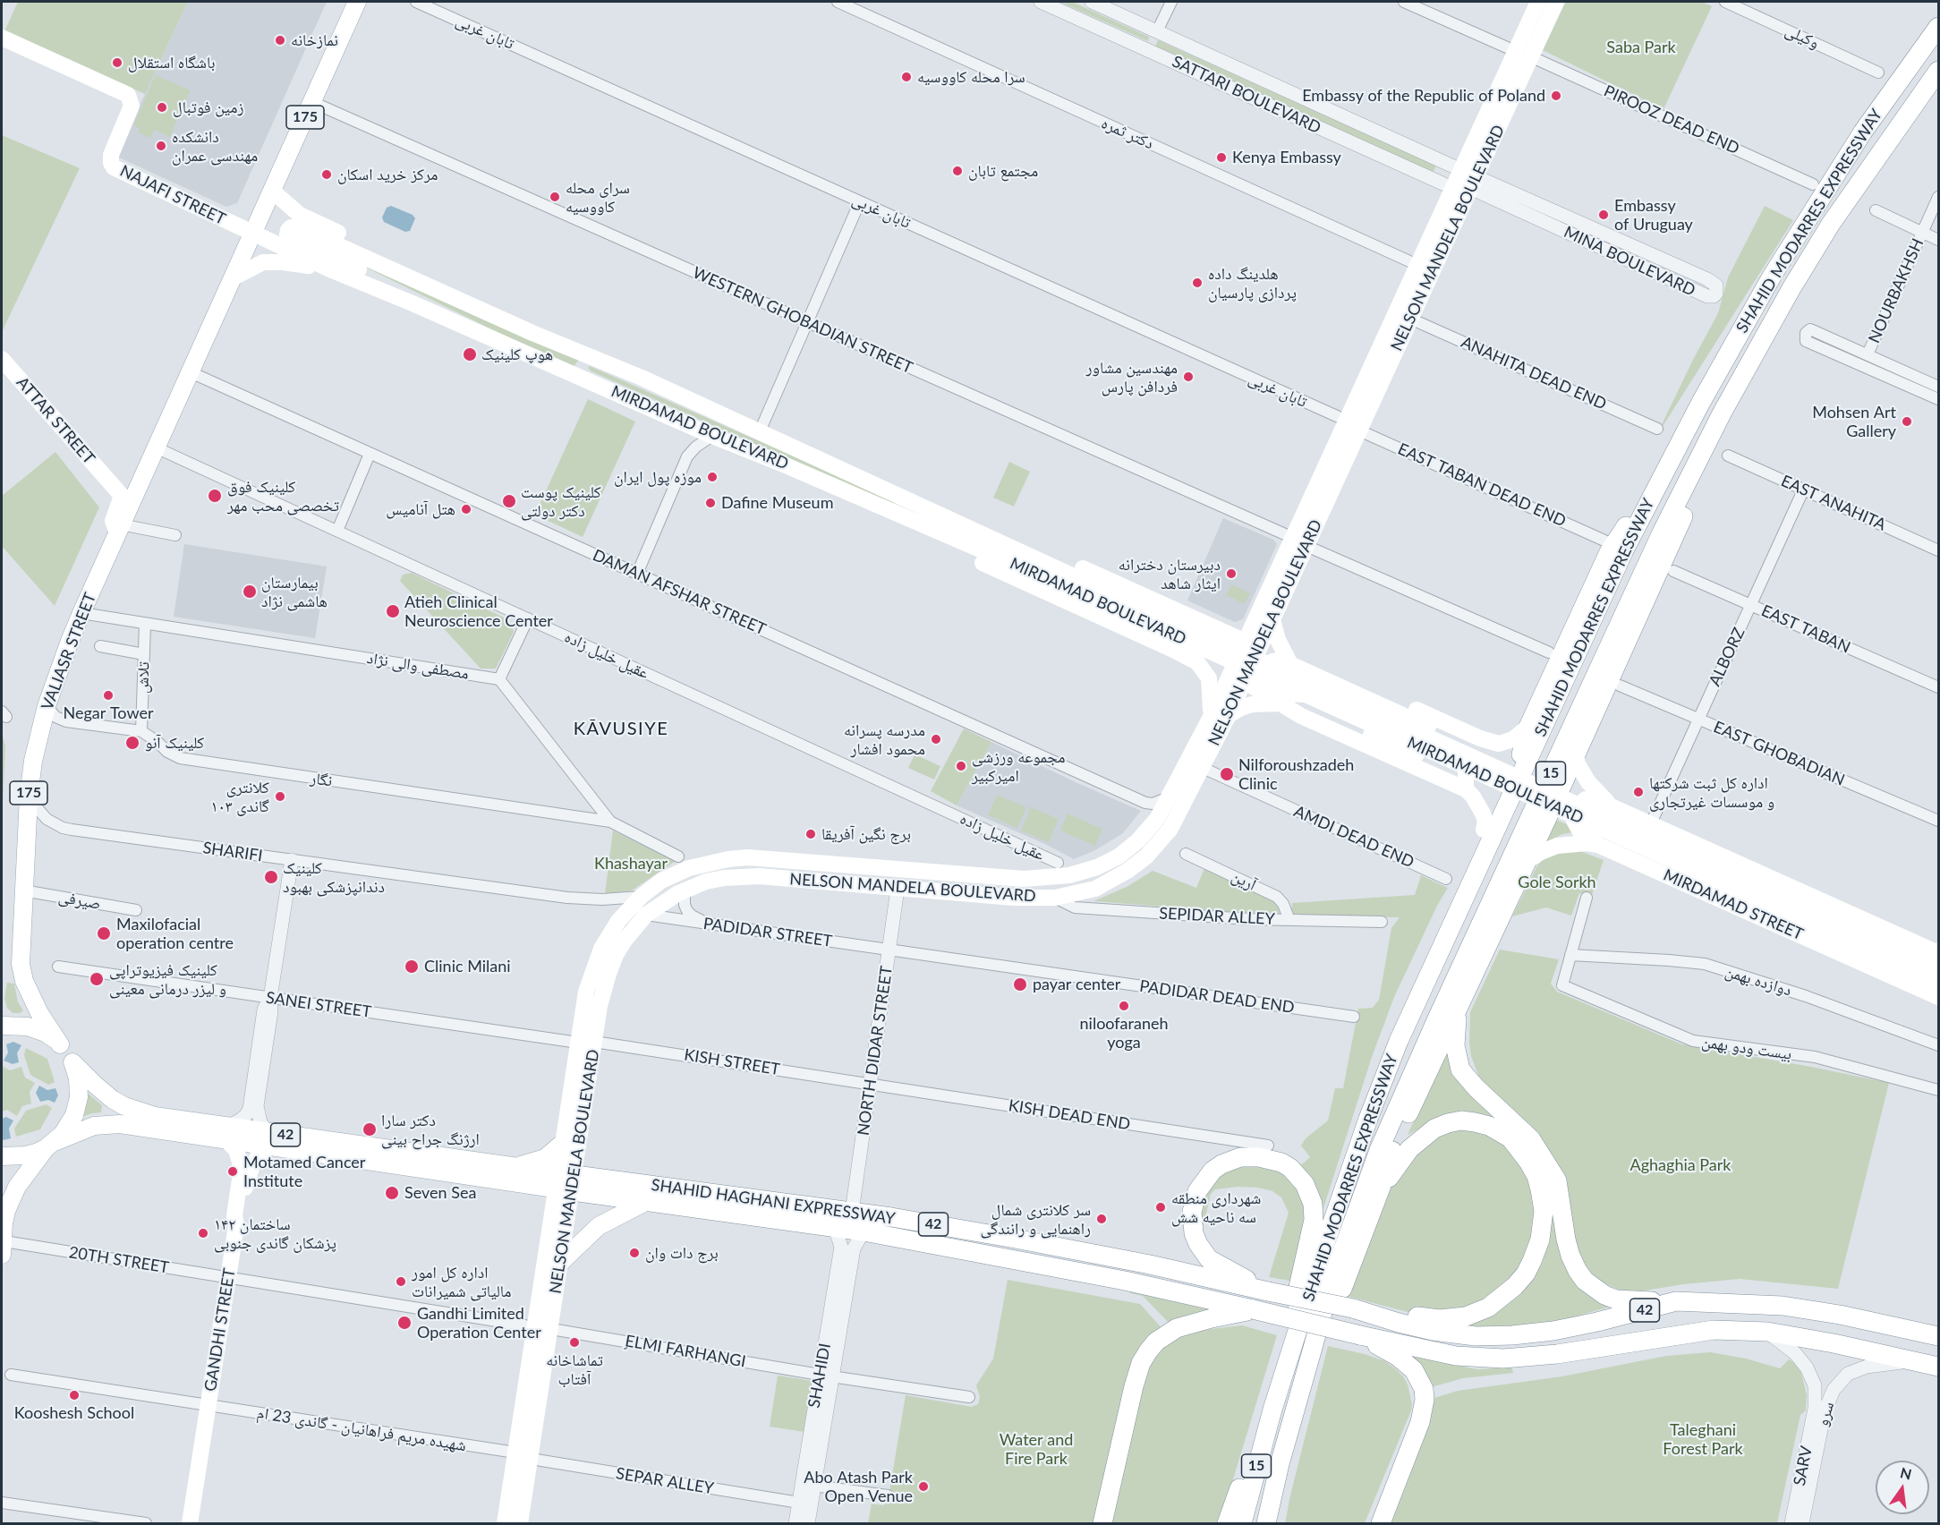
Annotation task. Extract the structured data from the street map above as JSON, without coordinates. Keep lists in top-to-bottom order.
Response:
{
  "streets": {
    "highway": [
      "SHAHID MODARRES EXPRESSWAY",
      "15",
      "42",
      "SHAHID HAGHANI EXPRESSWAY"
    ],
    "main road": [
      "175",
      "NAJAFI STREET",
      "NELSON MANDELA BOULEVARD",
      "ATTAR STREET",
      "MIRDAMAD BOULEVARD",
      "VALIASR STREET",
      "MIRDAMAD STREET",
      "GANDHI STREET"
    ],
    "street": [
      "تابان غربی",
      "وكيلی",
      "SATTARI BOULEVARD",
      "PIROOZ DEAD END",
      "دکتر ثمره",
      "MINA BOULEVARD",
      "NOURBAKHSH",
      "WESTERN GHOBADIAN STREET",
      "ANAHITA DEAD END",
      "EAST TABAN DEAD END",
      "EAST ANAHITA",
      "DAMAN AFSHAR STREET",
      "EAST TABAN",
      "عقیل خلیل زاده",
      "ALBORZ",
      "مصطفی والی نژاد",
      "تلاش",
      "EAST GHOBADIAN",
      "نگار",
      "AMDI DEAD END",
      "SHARIFI",
      "آرین",
      "صیرفی",
      "SEPIDAR ALLEY",
      "PADIDAR STREET",
      "دوازده بهمن",
      "PADIDAR DEAD END",
      "SANEI STREET",
      "بیست ودو بهمن",
      "NORTH DIDAR STREET",
      "KISH STREET",
      "KISH DEAD END",
      "20TH STREET",
      "ٍELMI FARHANGI",
      "SHAHIDI",
      "سرو",
      "شهیده مریم فراهانیان - گاندی 23 ام",
      "SARV",
      "SEPAR ALLEY"
    ]
  },
  "crossings": [
    ["تابان غربی", "NELSON MANDELA BOULEVARD"],
    ["تابان غربی", "EAST TABAN DEAD END"],
    ["SATTARI BOULEVARD", "NELSON MANDELA BOULEVARD"],
    ["SATTARI BOULEVARD", "MINA BOULEVARD"],
    ["175", "NAJAFI STREET"],
    ["175", "WESTERN GHOBADIAN STREET"],
    ["175", "MIRDAMAD BOULEVARD"],
    ["175", "VALIASR STREET"],
    ["PIROOZ DEAD END", "NELSON MANDELA BOULEVARD"],
    ["دکتر ثمره", "NELSON MANDELA BOULEVARD"],
    ["NAJAFI STREET", "MIRDAMAD BOULEVARD"],
    ["NELSON MANDELA BOULEVARD", "MINA BOULEVARD"],
    ["NELSON MANDELA BOULEVARD", "WESTERN GHOBADIAN STREET"],
    ["NELSON MANDELA BOULEVARD", "ANAHITA DEAD END"],
    ["NELSON MANDELA BOULEVARD", "EAST TABAN DEAD END"],
    ["NELSON MANDELA BOULEVARD", "DAMAN AFSHAR STREET"],
    ["NELSON MANDELA BOULEVARD", "AMDI DEAD END"],
    ["NELSON MANDELA BOULEVARD", "SHARIFI"],
    ["NELSON MANDELA BOULEVARD", "SEPIDAR ALLEY"],
    ["NELSON MANDELA BOULEVARD", "PADIDAR STREET"],
    ["NELSON MANDELA BOULEVARD", "SANEI STREET"],
    ["NELSON MANDELA BOULEVARD", "NORTH DIDAR STREET"],
    ["NELSON MANDELA BOULEVARD", "KISH STREET"],
    ["NELSON MANDELA BOULEVARD", "42"],
    ["NELSON MANDELA BOULEVARD", "SHAHID HAGHANI EXPRESSWAY"],
    ["NELSON MANDELA BOULEVARD", "20TH STREET"],
    ["NELSON MANDELA BOULEVARD", "ٍELMI FARHANGI"],
    ["NELSON MANDELA BOULEVARD", "شهیده مریم فراهانیان - گاندی 23 ام"],
    ["NELSON MANDELA BOULEVARD", "SEPAR ALLEY"],
    ["ATTAR STREET", "VALIASR STREET"],
    ["EAST ANAHITA", "ALBORZ"],
    ["DAMAN AFSHAR STREET", "VALIASR STREET"],
    ["EAST TABAN", "ALBORZ"],
    ["VALIASR STREET", "عقیل خلیل زاده"],
    ["VALIASR STREET", "مصطفی والی نژاد"],
    ["VALIASR STREET", "نگار"],
    ["VALIASR STREET", "SHARIFI"],
    ["VALIASR STREET", "صیرفی"],
    ["VALIASR STREET", "42"],
    ["ALBORZ", "EAST GHOBADIAN"],
    ["مصطفی والی نژاد", "تلاش"],
    ["تلاش", "نگار"],
    ["آرین", "SEPIDAR ALLEY"],
    ["PADIDAR STREET", "PADIDAR DEAD END"],
    ["PADIDAR STREET", "NORTH DIDAR STREET"],
    ["دوازده بهمن", "بیست ودو بهمن"],
    ["PADIDAR DEAD END", "NORTH DIDAR STREET"],
    ["SANEI STREET", "KISH STREET"],
    ["NORTH DIDAR STREET", "KISH STREET"],
    ["NORTH DIDAR STREET", "KISH DEAD END"],
    ["NORTH DIDAR STREET", "SHAHID HAGHANI EXPRESSWAY"],
    ["KISH STREET", "KISH DEAD END"],
    ["42", "SHAHID HAGHANI EXPRESSWAY"],
    ["42", "GANDHI STREET"],
    ["42", "سرو"],
    ["42", "SARV"],
    ["SHAHID HAGHANI EXPRESSWAY", "SHAHIDI"],
    ["20TH STREET", "GANDHI STREET"],
    ["20TH STREET", "ٍELMI FARHANGI"],
    ["GANDHI STREET", "شهیده مریم فراهانیان - گاندی 23 ام"],
    ["ٍELMI FARHANGI", "SHAHIDI"],
    ["SHAHIDI", "SEPAR ALLEY"],
    ["شهیده مریم فراهانیان - گاندی 23 ام", "SEPAR ALLEY"]
  ],
  "districts": ["KĀVUSIYE"],
  "parks": [
    "Saba Park",
    "Khashayar",
    "Gole Sorkh",
    "Aghaghia Park",
    "Taleghani Forest Park",
    "Water and Fire Park"
  ],
  "places": [
    "نمازخانه",
    "باشگاه استقلال",
    "سرا محله کاووسیه",
    "Embassy of the Republic of Poland",
    "زمین فوتبال",
    "دانشکده مهندسی عمران",
    "Kenya Embassy",
    "مجتمع تابان",
    "مرکز خرید اسکان",
    "سرای محله کاووسیه",
    "Embassy of Uruguay",
    "هلدینگ داده پردازی پارسیان",
    "هوپ کلینیک",
    "مهندسین مشاور فردافن پارس",
    "Mohsen Art Gallery",
    "موزه پول ایران",
    "کلینیک فوق تخصصی محب مهر",
    "کلینیک پوست دکتر دولتى",
    "Dafine Museum",
    "هتل آنامیس",
    "دبیرستان دخترانه ایثار شاهد",
    "بیمارستان هاشمی نژاد",
    "Atieh Clinical Neuroscience Center",
    "Negar Tower",
    "مدرسه پسرانه محمود افشار",
    "کلینیک آنو",
    "مجموعه ورزشی امیرکبیر",
    "Nilforoushzadeh Clinic",
    "اداره کل ثبت شرکتها و موسسات غیرتجاری",
    "کلانتری ۱۰۳ گاندی",
    "برج نگین آفریقا",
    "کلینیک دندانپزشکی بهبود",
    "Maxilofacial operation centre",
    "Clinic Milani",
    "کلینیک فیزیوتراپی و لیزر درمانی معینی",
    "payar center",
    "niloofaraneh yoga",
    "دکتر سارا ارژنگ جراح بینی",
    "Motamed Cancer Institute",
    "Seven Sea",
    "شهرداری منطقه سه ناحیه شش",
    "سر کلانتری شمال راهنمایی و رانندگی",
    "ساختمان ۱۴۲ پزشکان گاندی جنوبی",
    "برج دات وان",
    "اداره کل امور مالیاتی شمیرانات",
    "Gandhi Limited Operation Center",
    "تماشاخانه آفتاب",
    "Kooshesh School",
    "Abo Atash Park Open Venue"
  ],
  "north": "top"
}
